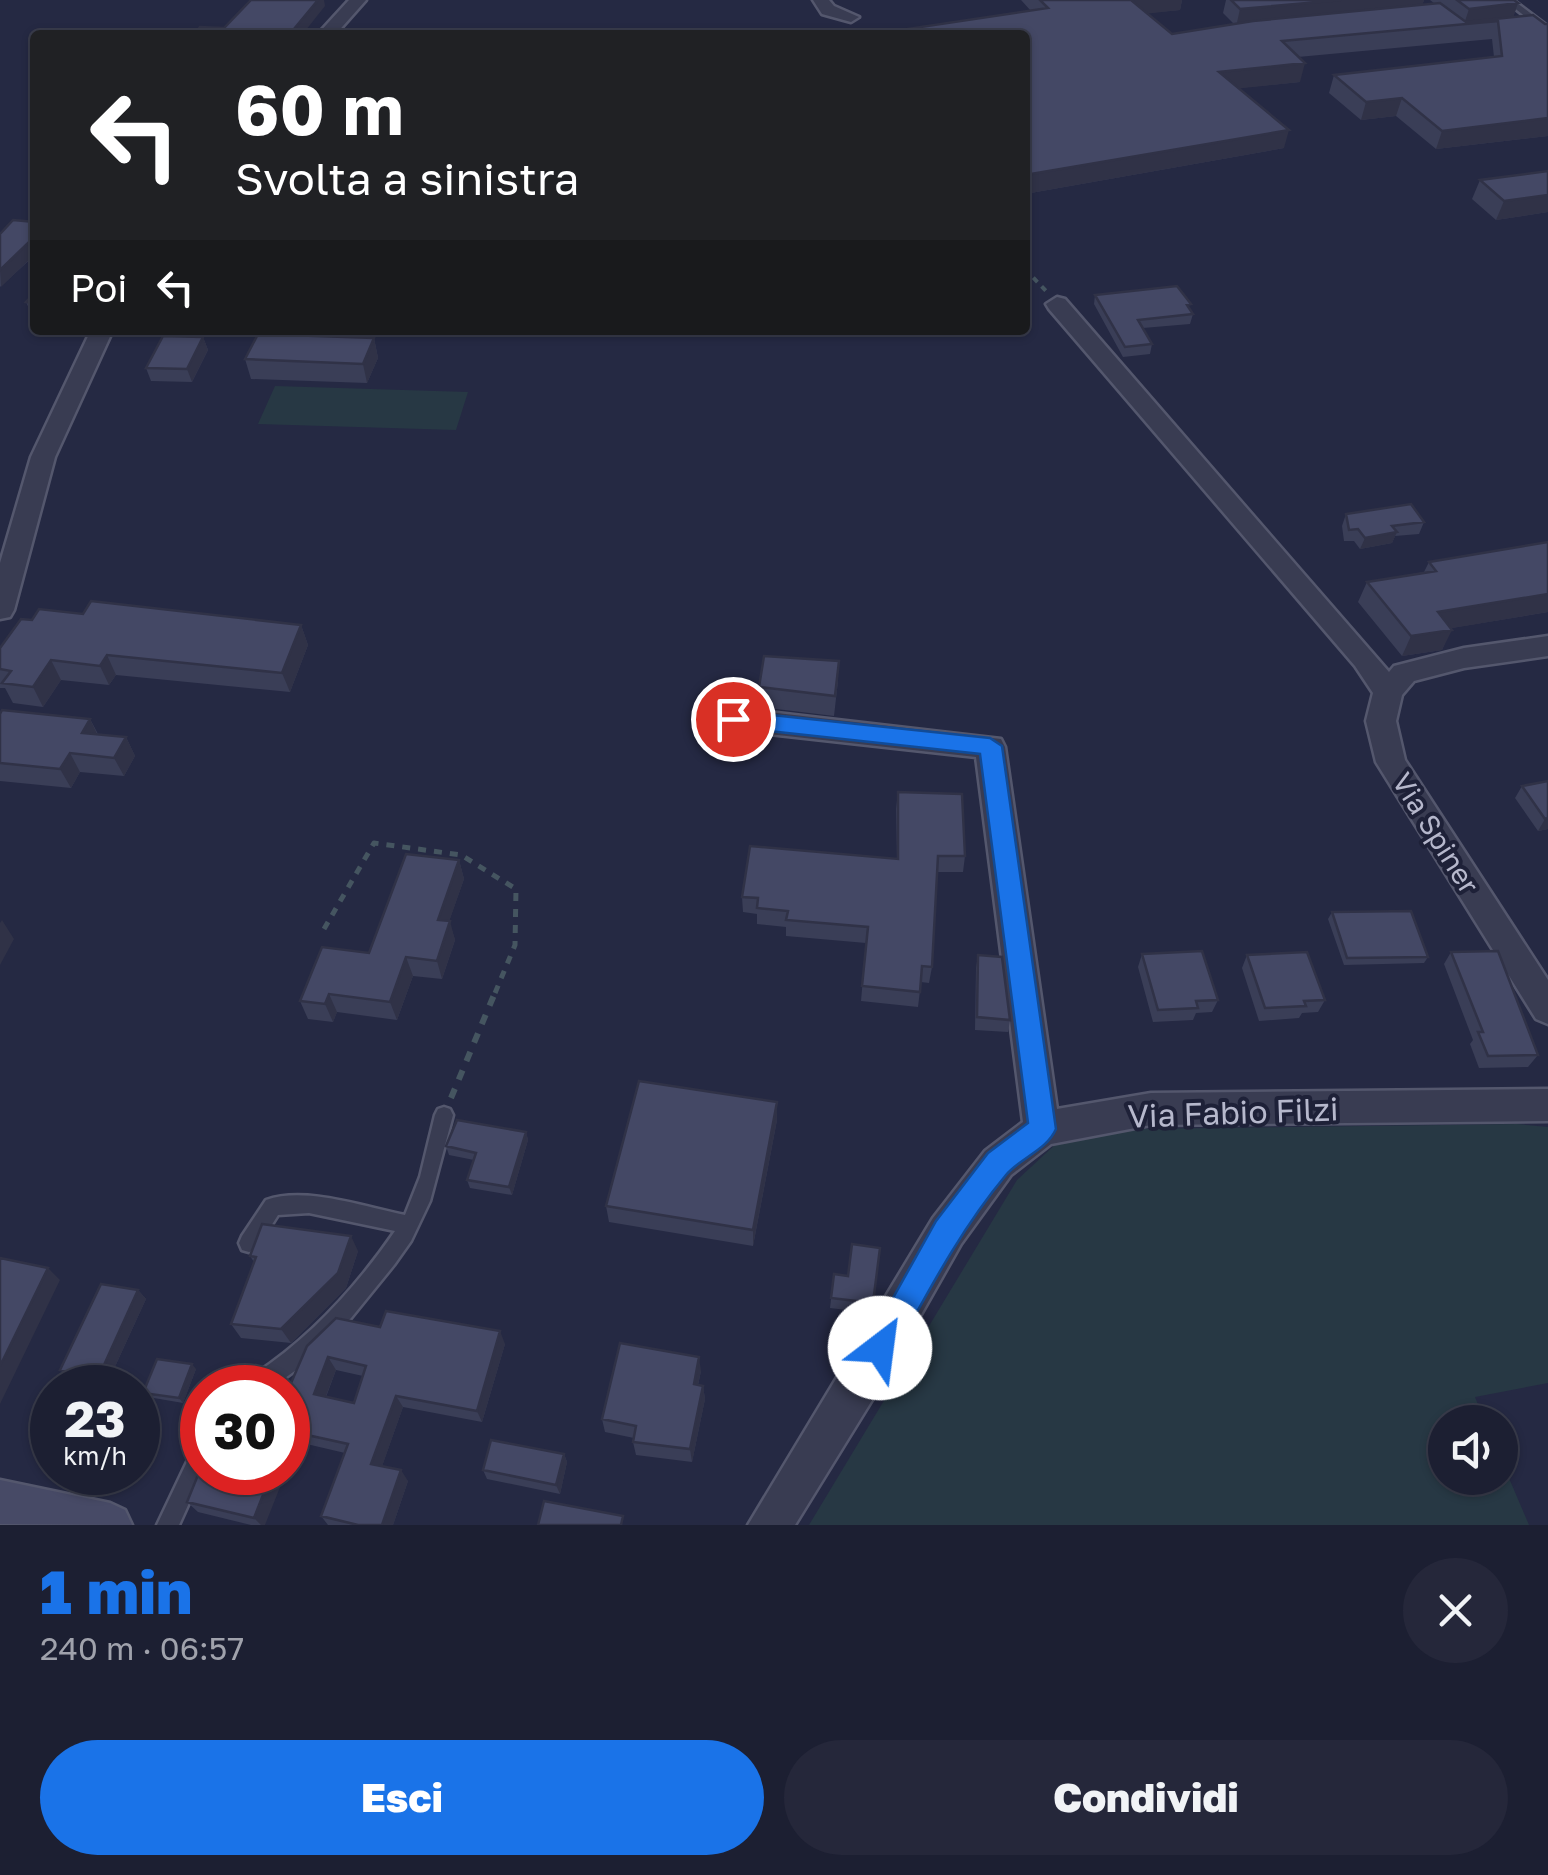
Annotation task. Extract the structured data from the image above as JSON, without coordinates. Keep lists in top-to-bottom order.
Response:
{
  "streets": {
    "street": ["Via Spiner", "Via Fabio Filzi"]
  },
  "page": {
    "turn": ["60 m", "Svolta a sinistra"],
    "then": "Poi",
    "speed": "23 km/h",
    "limit": "30",
    "heading": ["1 min", "240 m · 06:57"],
    "buttons": ["Esci", "Condividi"]
  }
}
